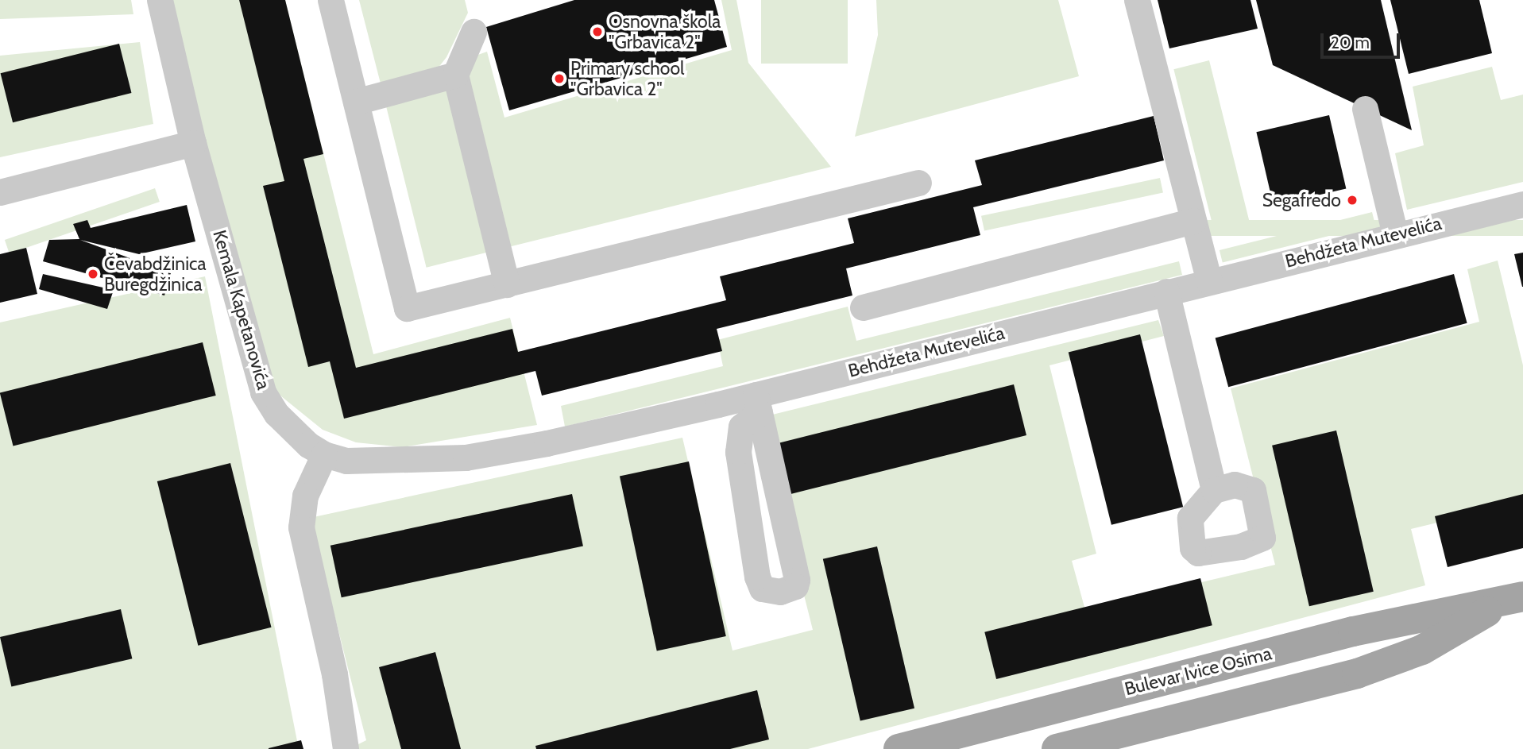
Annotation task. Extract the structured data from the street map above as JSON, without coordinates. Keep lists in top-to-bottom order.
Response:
{
  "streets": {
    "main road": ["Bulevar Ivice Osima"],
    "street": ["Behdžeta Mutevelića", "Kemala Kapetanovića"]
  },
  "crossings": [
    ["Behdžeta Mutevelića", "Kemala Kapetanovića"]
  ],
  "places": [
    "Osnovna škola \"Grbavica 2\"",
    "Primary school \"Grbavica 2\"",
    "Segafredo",
    "Čevabdžinica Buregdžinica"
  ],
  "scale_bar": "20 m"
}
